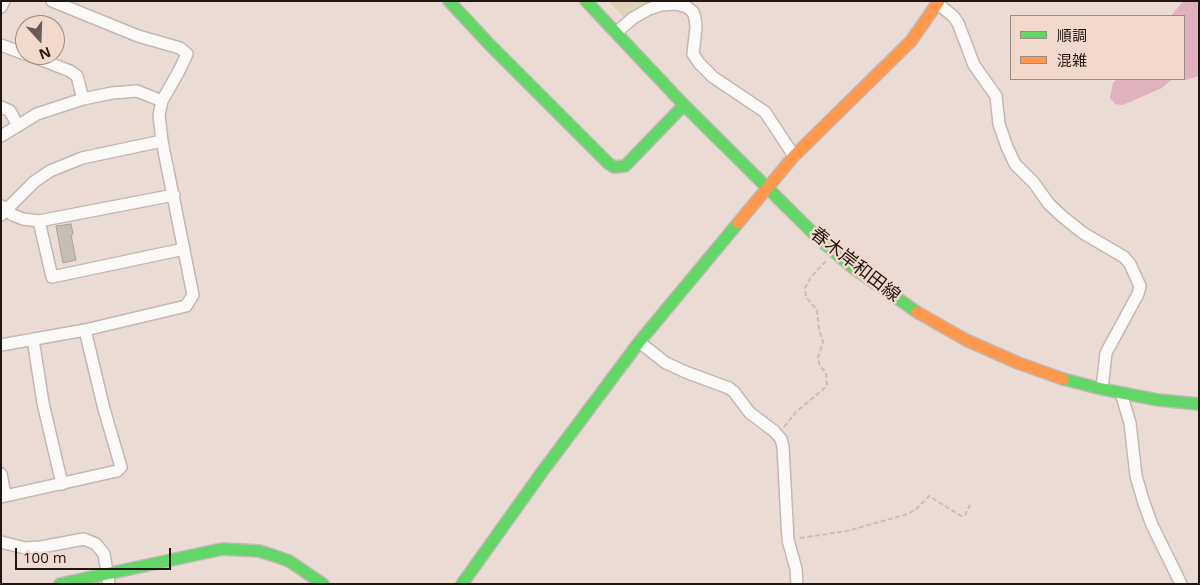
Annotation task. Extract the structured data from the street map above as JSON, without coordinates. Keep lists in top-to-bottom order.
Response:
{
  "streets": {
    "street": ["春木岸和田線"]
  },
  "legend": ["順調", "混雑"],
  "scale_bar": "100 m",
  "north": "bottom"
}
